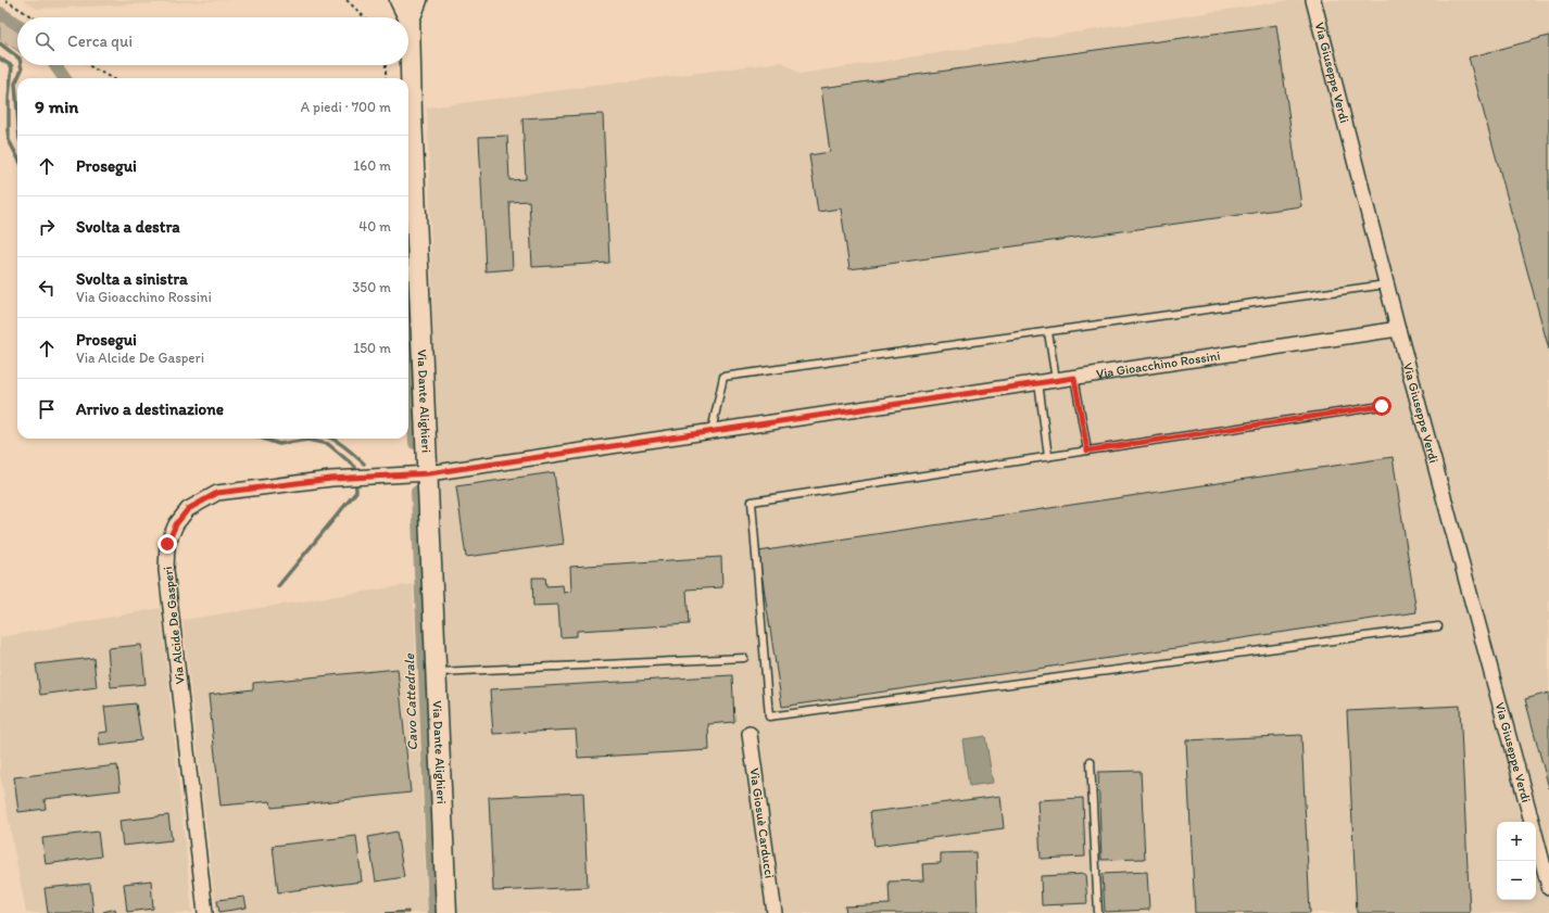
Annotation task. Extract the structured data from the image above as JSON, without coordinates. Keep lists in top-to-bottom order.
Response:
{
  "streets": {
    "main road": ["Via Dante Alighieri"],
    "street": [
      "Via Giuseppe Verdi",
      "Via Gioacchino Rossini",
      "Via Alcide De Gasperi",
      "Via Giosuè Carducci"
    ]
  },
  "crossings": [
    ["Via Giuseppe Verdi", "Via Gioacchino Rossini"],
    ["Via Gioacchino Rossini", "Via Dante Alighieri"],
    ["Via Gioacchino Rossini", "Via Alcide De Gasperi"],
    ["Via Dante Alighieri", "Via Alcide De Gasperi"]
  ],
  "water": ["Cavo Cattedrale"],
  "page": {
    "search": "Cerca qui",
    "heading": ["9 min", "A piedi · 700 m"],
    "list": [
      ["Prosegui", "160 m"],
      ["Svolta a destra", "40 m"],
      ["Svolta a sinistra", "Via Gioacchino Rossini", "350 m"],
      ["Prosegui", "Via Alcide De Gasperi", "150 m"],
      "Arrivo a destinazione"
    ],
    "map_buttons": ["+", "−"]
  }
}
